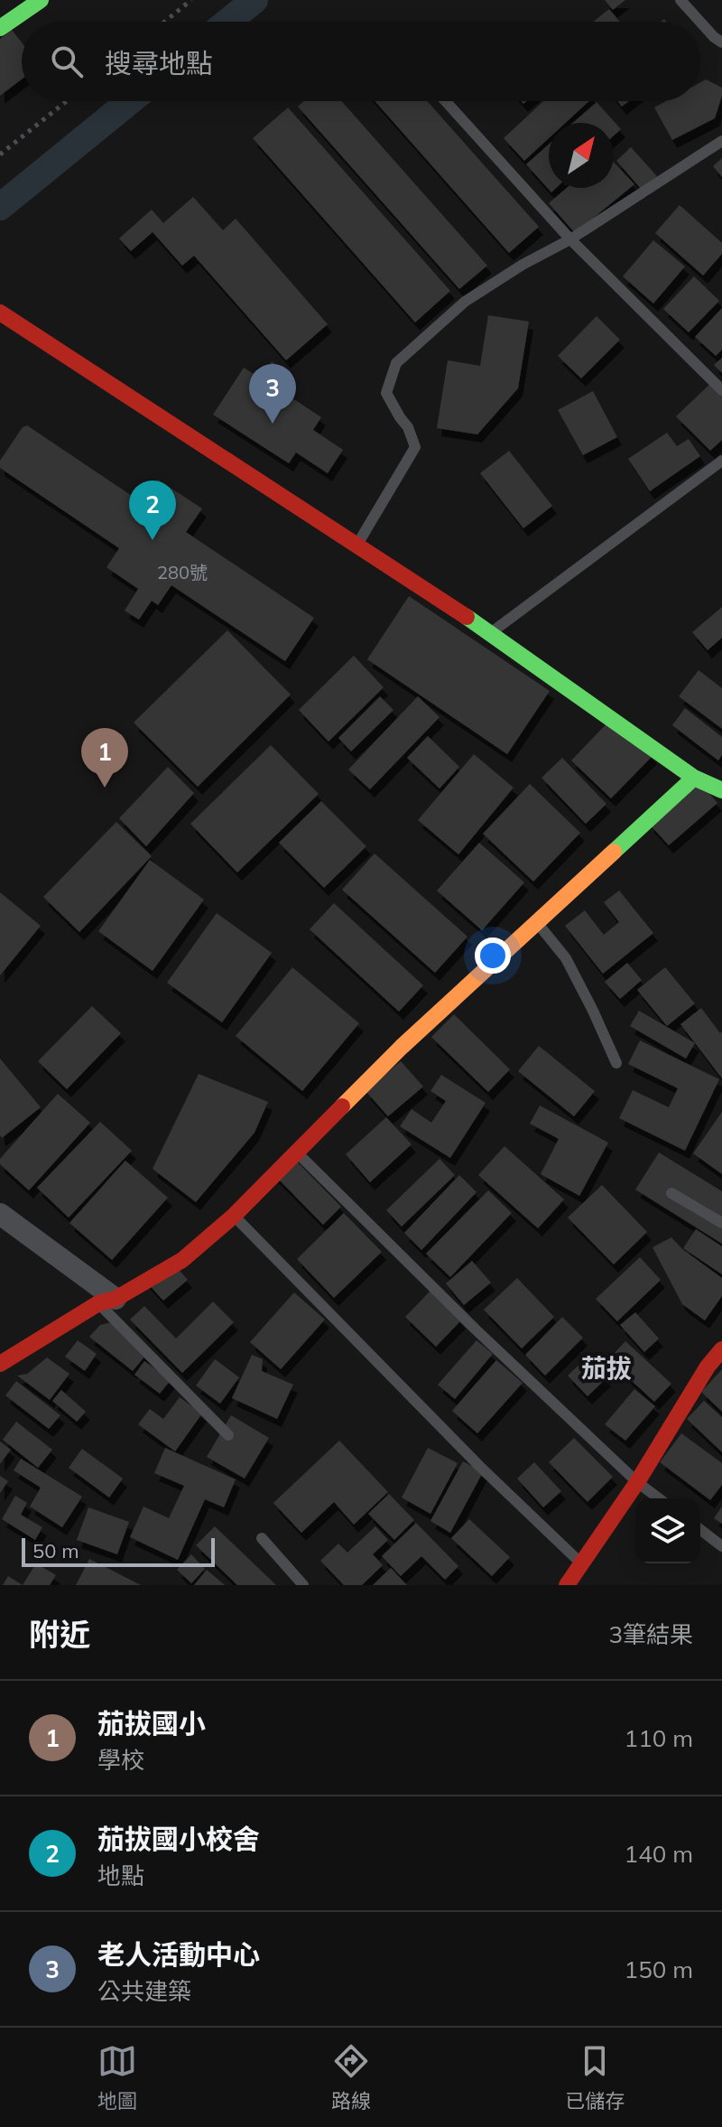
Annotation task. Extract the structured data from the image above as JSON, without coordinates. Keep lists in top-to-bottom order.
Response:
{
  "districts": ["茄拔"],
  "house_numbers": ["280號"],
  "scale_bar": "50 m",
  "north": "top right",
  "page": {
    "search": "搜尋地點",
    "pins": ["3", "2", "1"],
    "scale": "50 m",
    "heading": ["附近", "3筆結果"],
    "list": [
      {
        "mark": "1",
        "name": "茄拔國小",
        "note": "學校",
        "value": "110 m"
      },
      {
        "mark": "2",
        "name": "茄拔國小校舍",
        "note": "地點",
        "value": "140 m"
      },
      {
        "mark": "3",
        "name": "老人活動中心",
        "note": "公共建築",
        "value": "150 m"
      }
    ],
    "nav": ["地圖", "路線", "已儲存"]
  }
}
